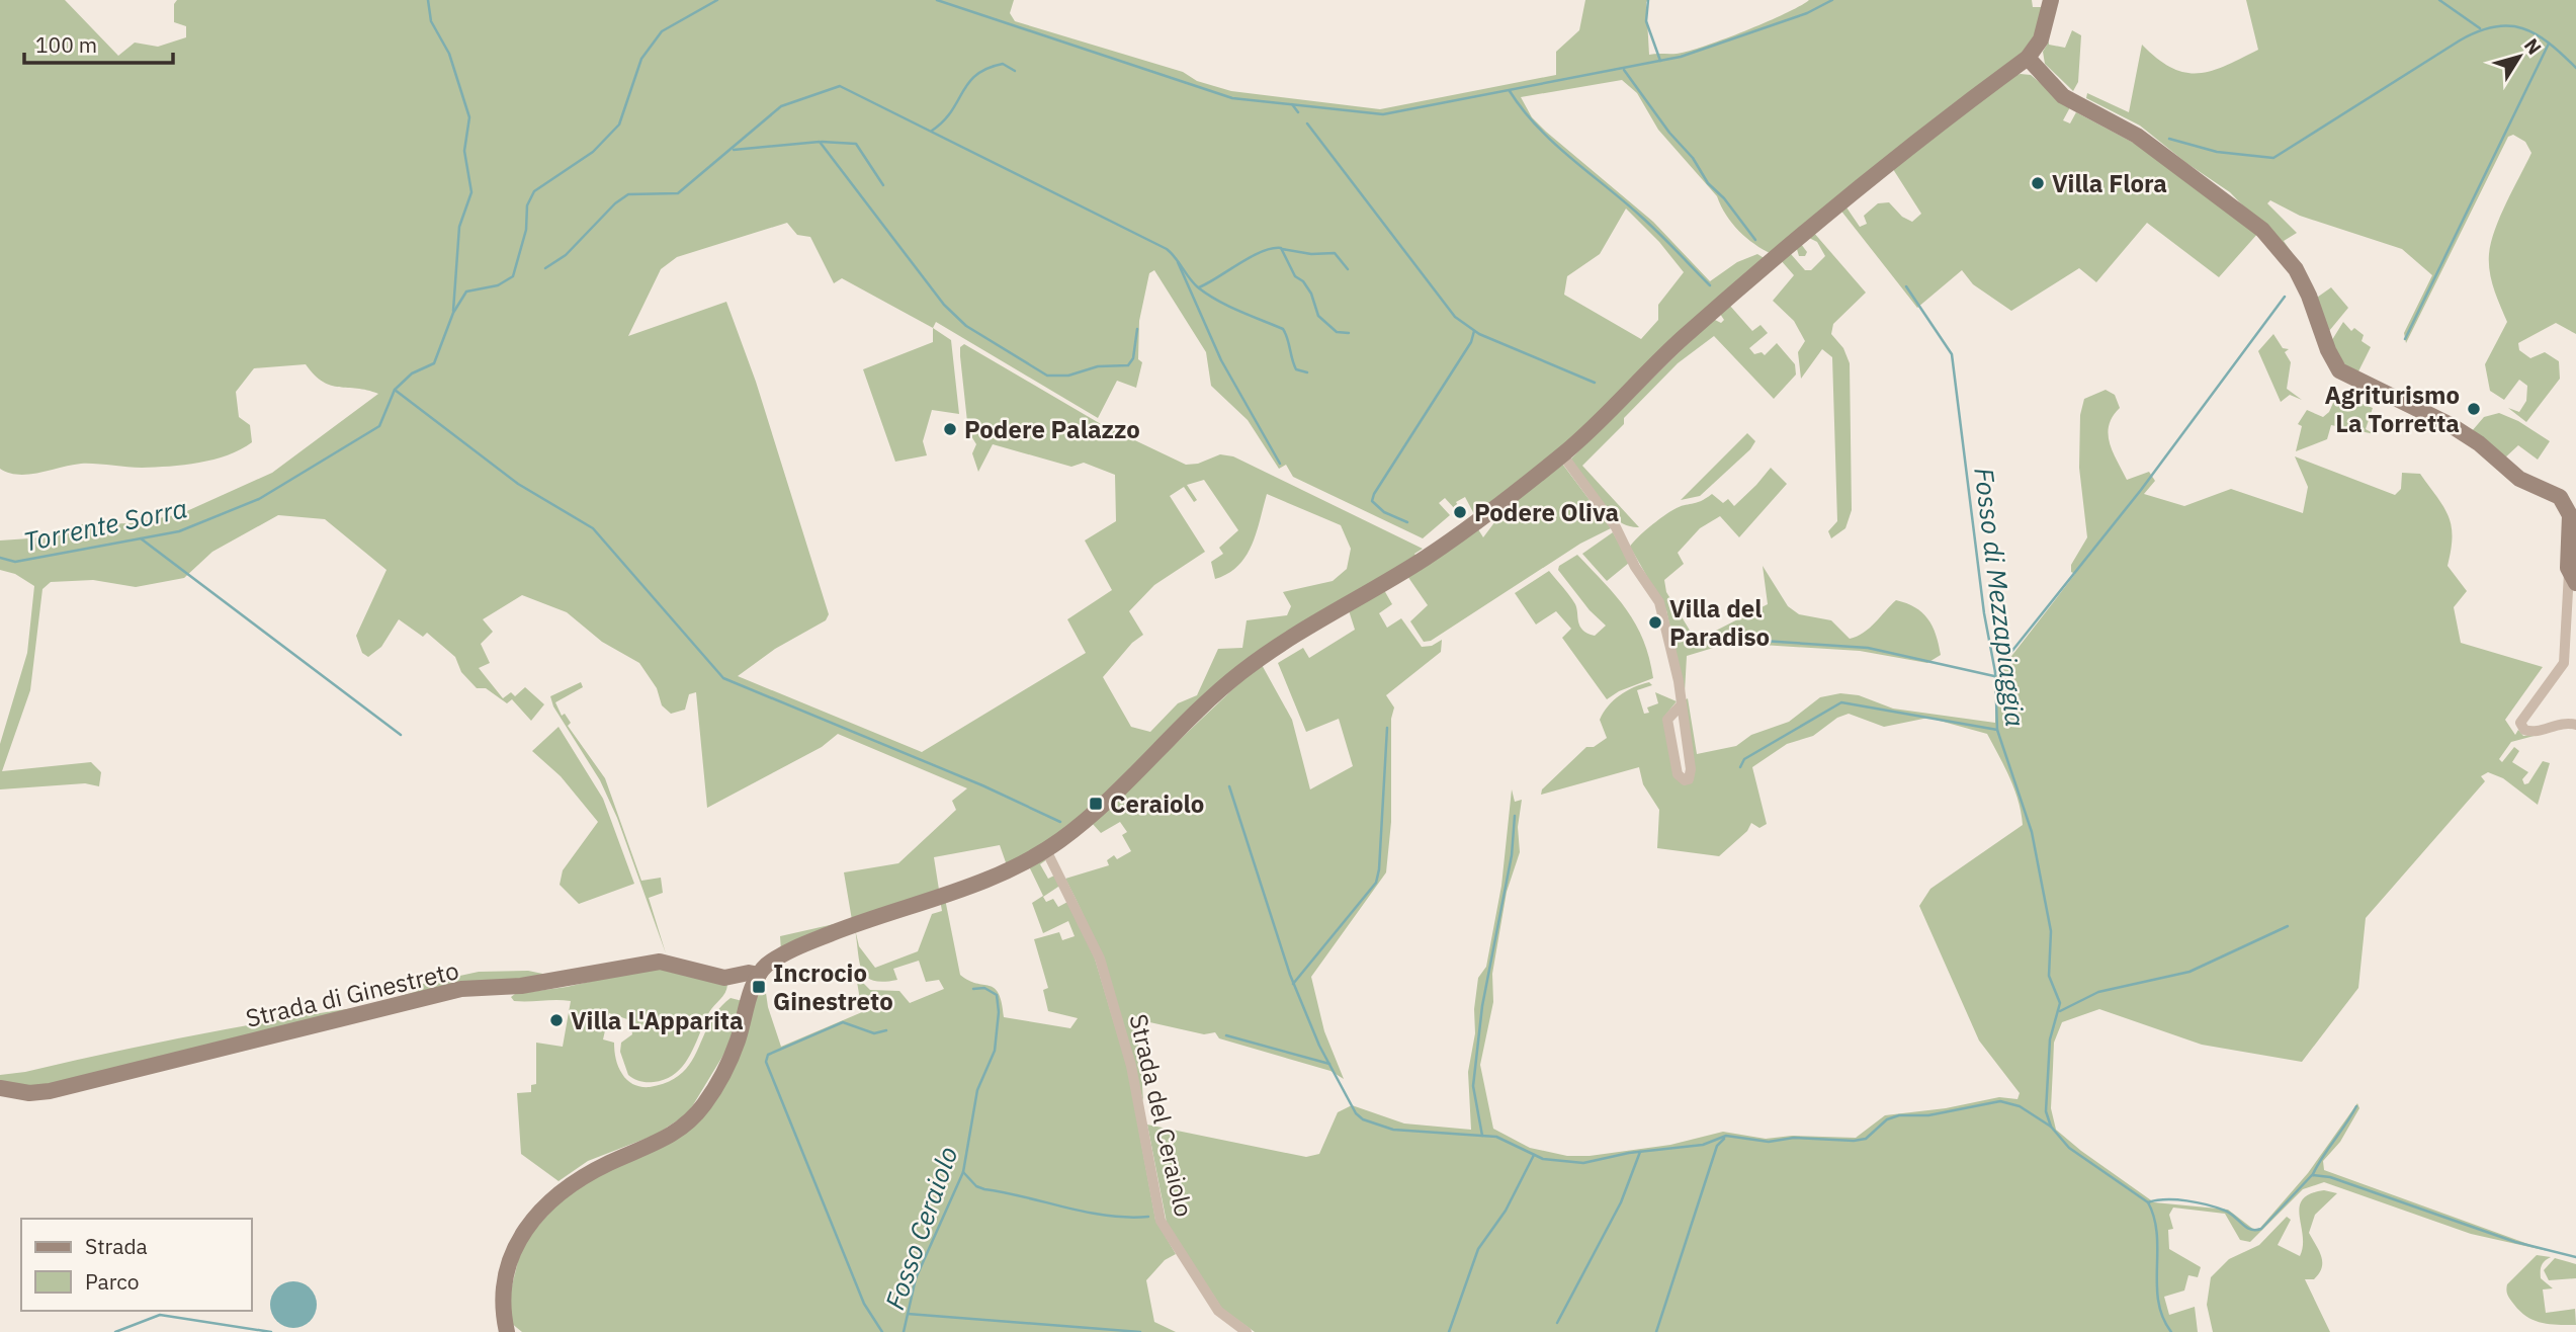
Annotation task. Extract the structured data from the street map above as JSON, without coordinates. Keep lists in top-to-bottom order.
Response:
{
  "streets": {
    "main road": ["Strada di Ginestreto"],
    "street": ["Strada del Ceraiolo"]
  },
  "water": ["Torrente Sorra", "Fosso di Mezzapiaggia", "Fosso Ceraiolo"],
  "places": {
    "other": [
      "Villa Flora",
      "Agriturismo La Torretta",
      "Podere Palazzo",
      "Podere Oliva",
      "Villa del Paradiso",
      "Villa L'Apparita"
    ],
    "transit": ["Ceraiolo", "Incrocio Ginestreto"]
  },
  "legend": ["Strada", "Parco"],
  "scale_bar": "100 m",
  "north": "top right"
}
